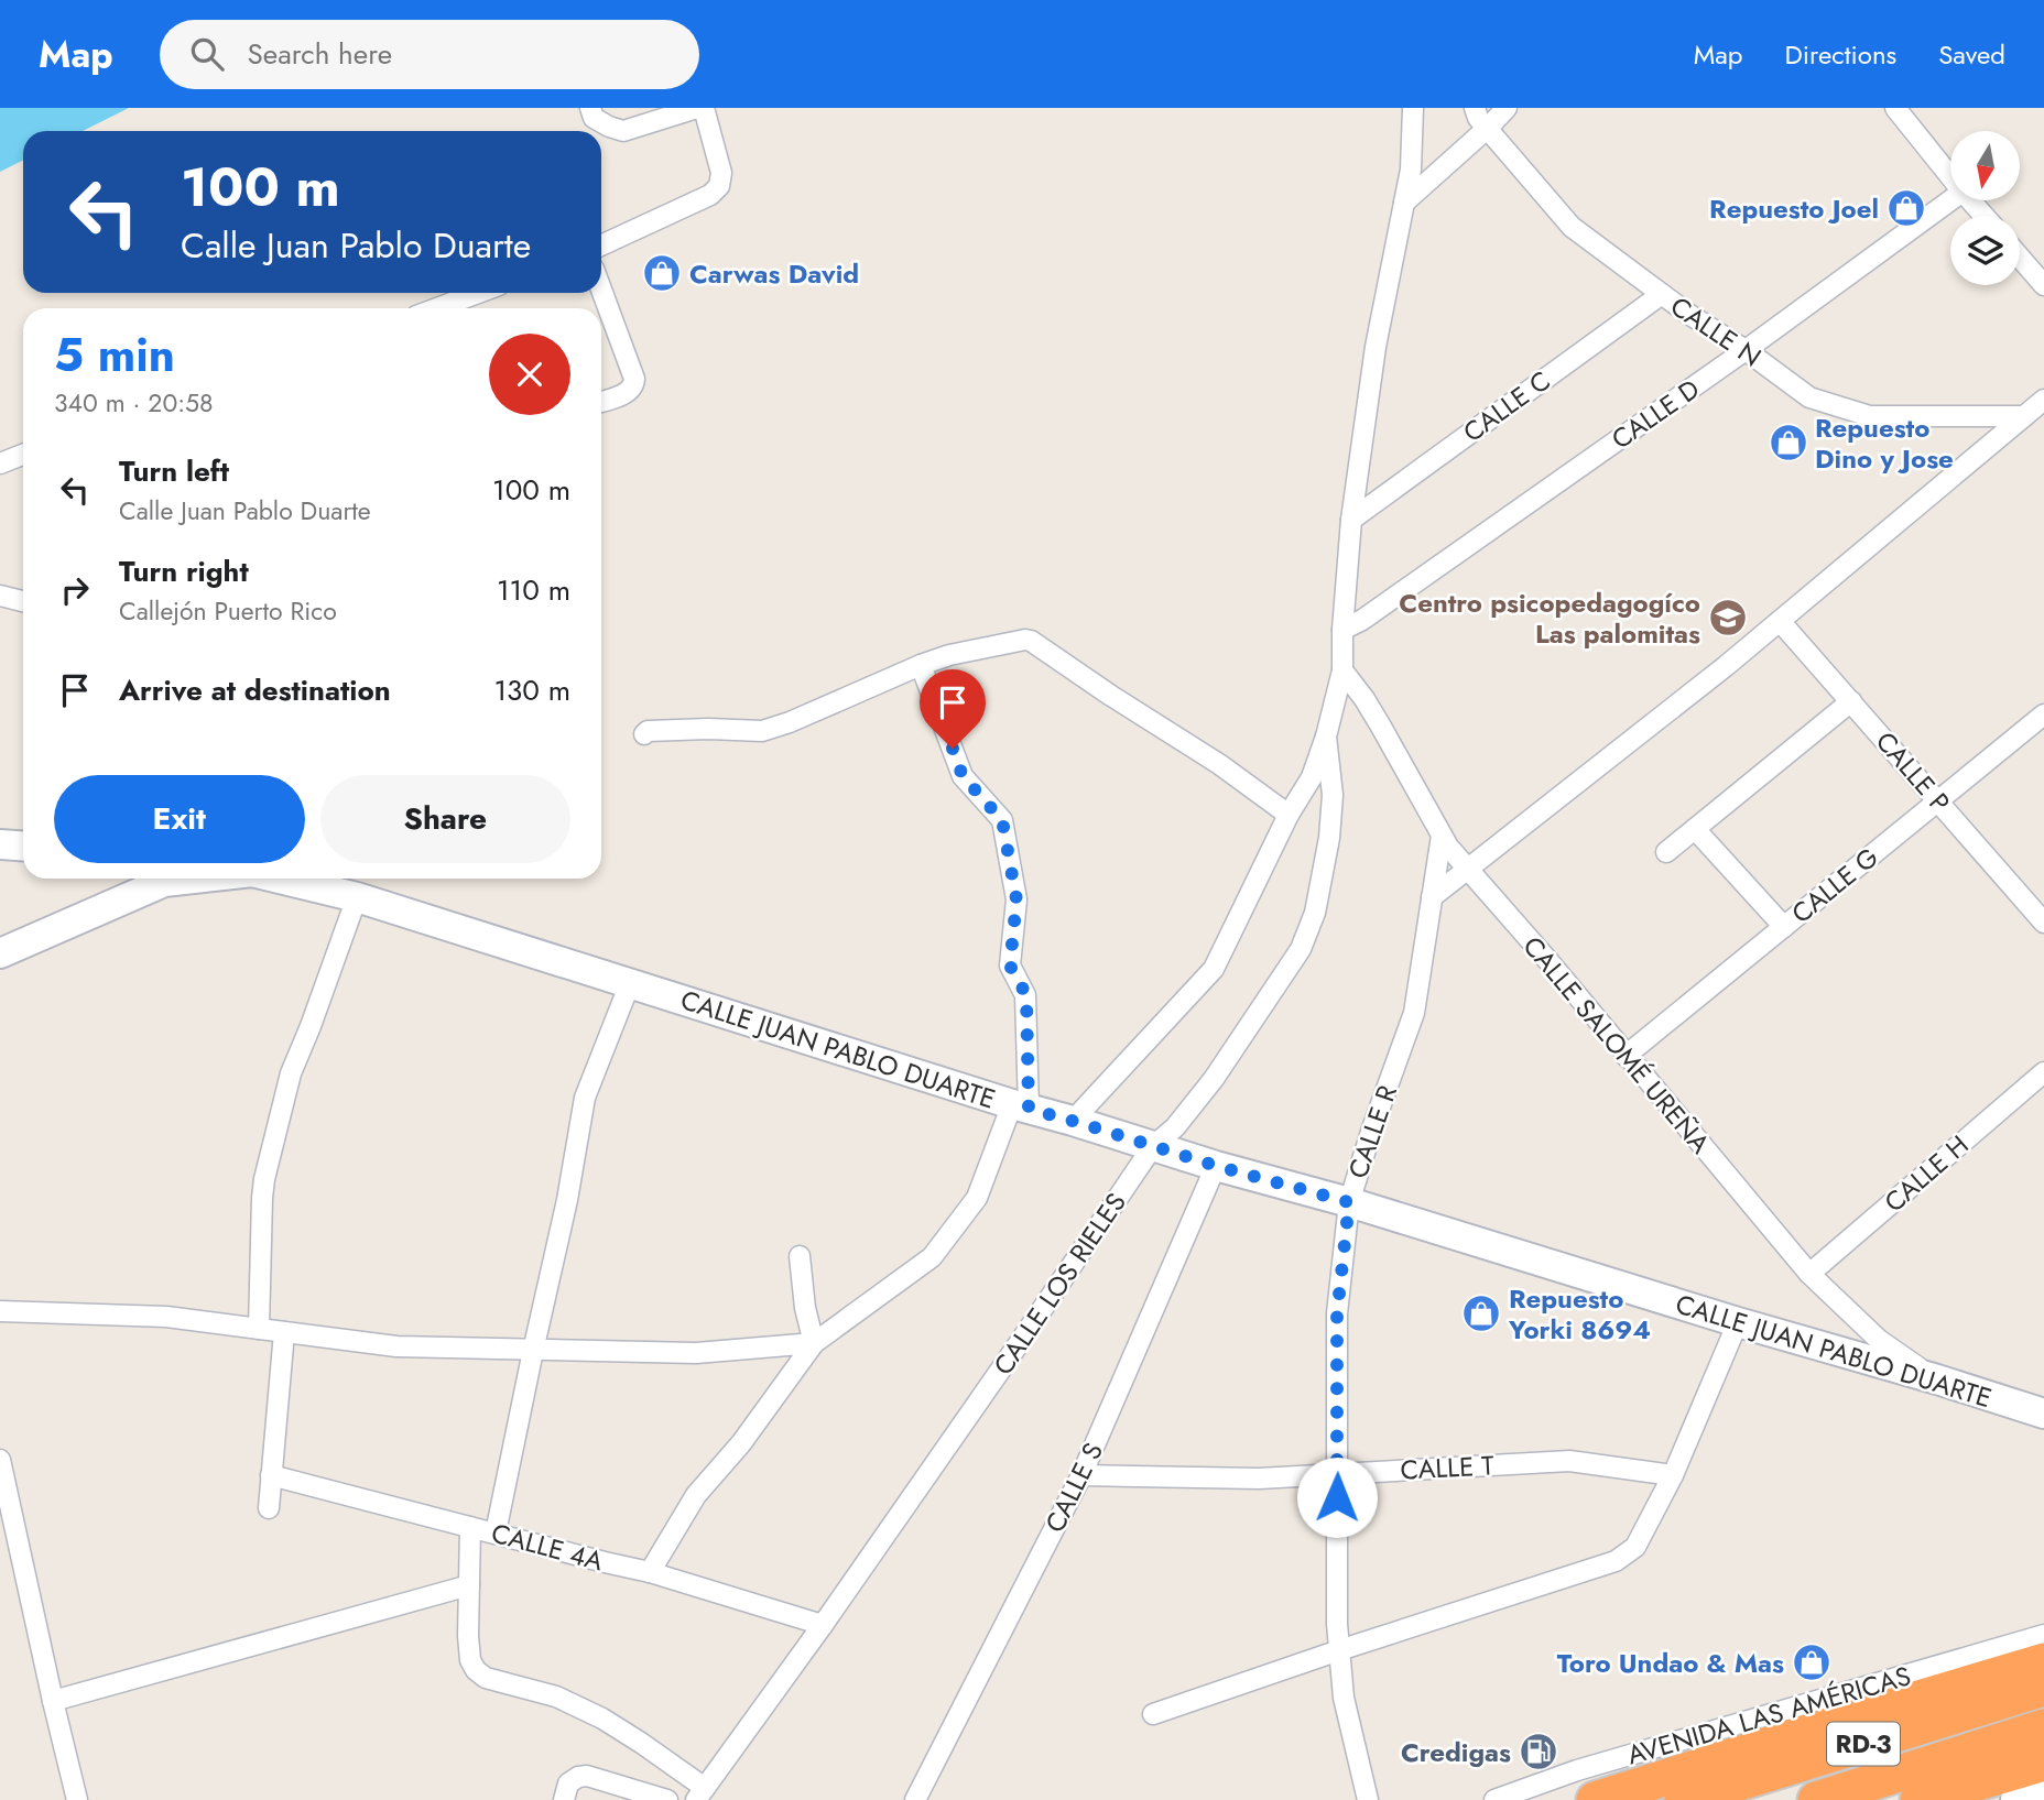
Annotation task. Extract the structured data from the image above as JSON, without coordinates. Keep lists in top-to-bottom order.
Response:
{
  "streets": {
    "highway": ["RD-3"],
    "street": [
      "CALLE N",
      "CALLE C",
      "CALLE D",
      "CALLE P",
      "CALLE G",
      "CALLE SALOMÉ UREÑA",
      "CALLE JUAN PABLO DUARTE",
      "CALLE R",
      "CALLE H",
      "CALLE LOS RIELES",
      "CALLE T",
      "CALLE S",
      "CALLE 4A",
      "AVENIDA LAS AMÉRICAS"
    ]
  },
  "crossings": [
    ["CALLE N", "CALLE C"],
    ["CALLE N", "CALLE D"],
    ["CALLE P", "CALLE G"],
    ["CALLE G", "CALLE SALOMÉ UREÑA"],
    ["CALLE SALOMÉ UREÑA", "CALLE JUAN PABLO DUARTE"],
    ["CALLE SALOMÉ UREÑA", "CALLE R"],
    ["CALLE SALOMÉ UREÑA", "CALLE H"],
    ["CALLE JUAN PABLO DUARTE", "CALLE R"],
    ["CALLE JUAN PABLO DUARTE", "CALLE LOS RIELES"],
    ["CALLE JUAN PABLO DUARTE", "CALLE S"],
    ["CALLE R", "CALLE T"],
    ["CALLE LOS RIELES", "CALLE 4A"],
    ["CALLE T", "CALLE S"]
  ],
  "places": {
    "shop": [
      "Repuesto Joel",
      "Carwas David",
      "Repuesto Dino y Jose",
      "Repuesto Yorki 8694",
      "Toro Undao & Mas"
    ],
    "school or university": ["Centro psicopedagogíco Las palomitas"],
    "fuel station": ["Credigas"]
  },
  "north": "bottom",
  "page": {
    "header": "Map",
    "search": "Search here",
    "nav": ["Map", "Directions", "Saved"],
    "turn": ["100 m", "Calle Juan Pablo Duarte"],
    "heading": ["5 min", "340 m · 20:58"],
    "list": [
      {
        "name": "Turn left",
        "note": "Calle Juan Pablo Duarte",
        "value": "100 m"
      },
      {
        "name": "Turn right",
        "note": "Callejón Puerto Rico",
        "value": "110 m"
      },
      {
        "name": "Arrive at destination",
        "value": "130 m"
      }
    ],
    "buttons": ["Exit", "Share"]
  }
}
